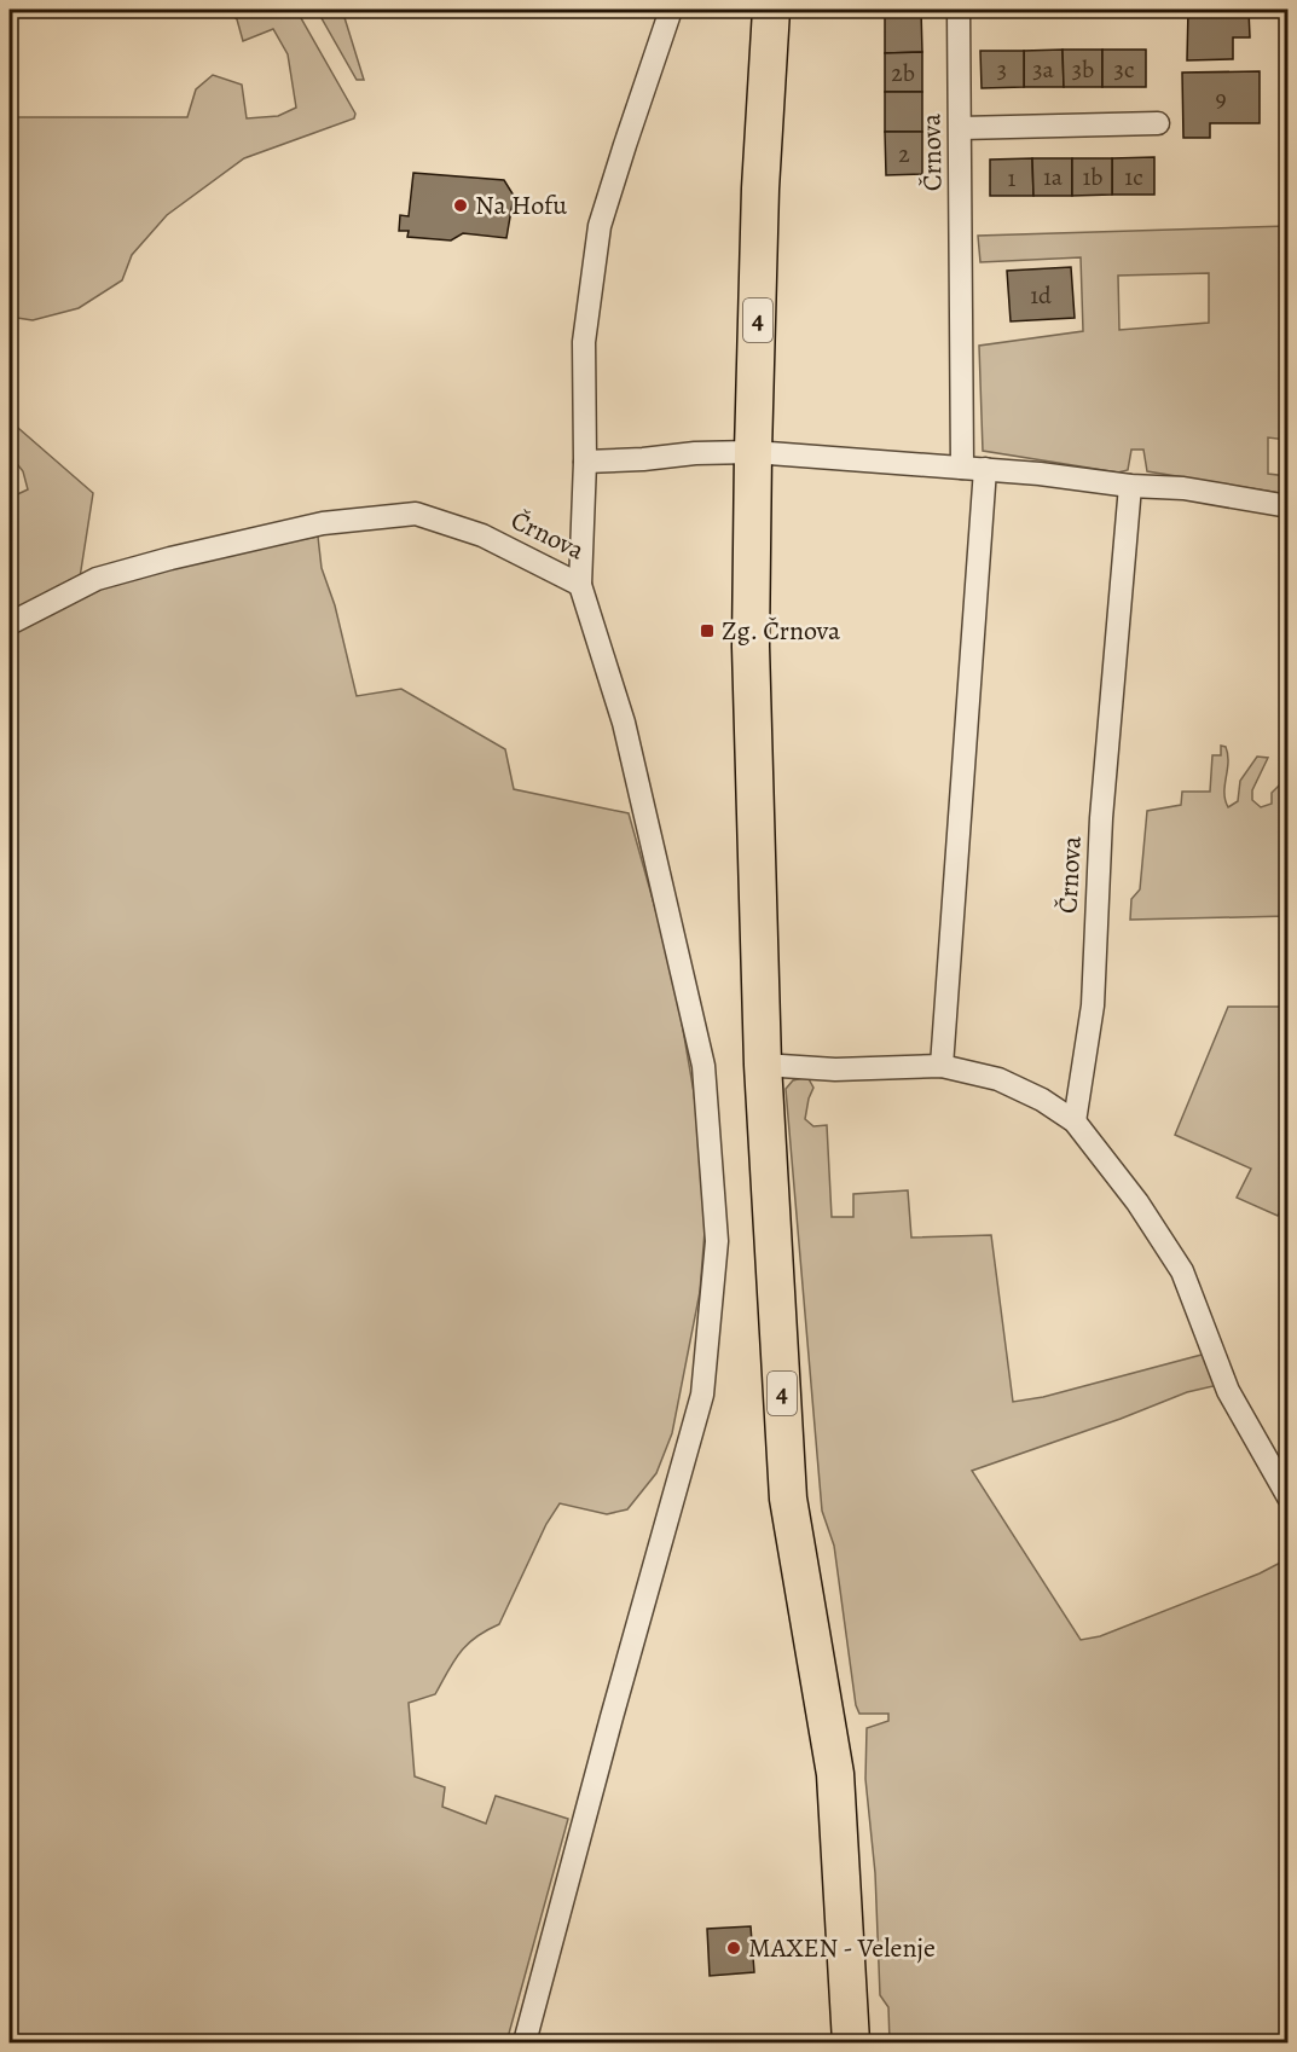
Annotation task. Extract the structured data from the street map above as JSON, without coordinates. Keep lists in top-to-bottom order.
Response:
{
  "streets": {
    "main road": ["4"],
    "street": ["Črnova"]
  },
  "places": {
    "other": ["Na Hofu", "MAXEN - Velenje"],
    "transit": ["Zg. Črnova"]
  },
  "house_numbers": [
    "3",
    "3a",
    "3b",
    "3c",
    "2b",
    "9",
    "2",
    "1a",
    "1b",
    "1c",
    "1",
    "1d"
  ]
}
